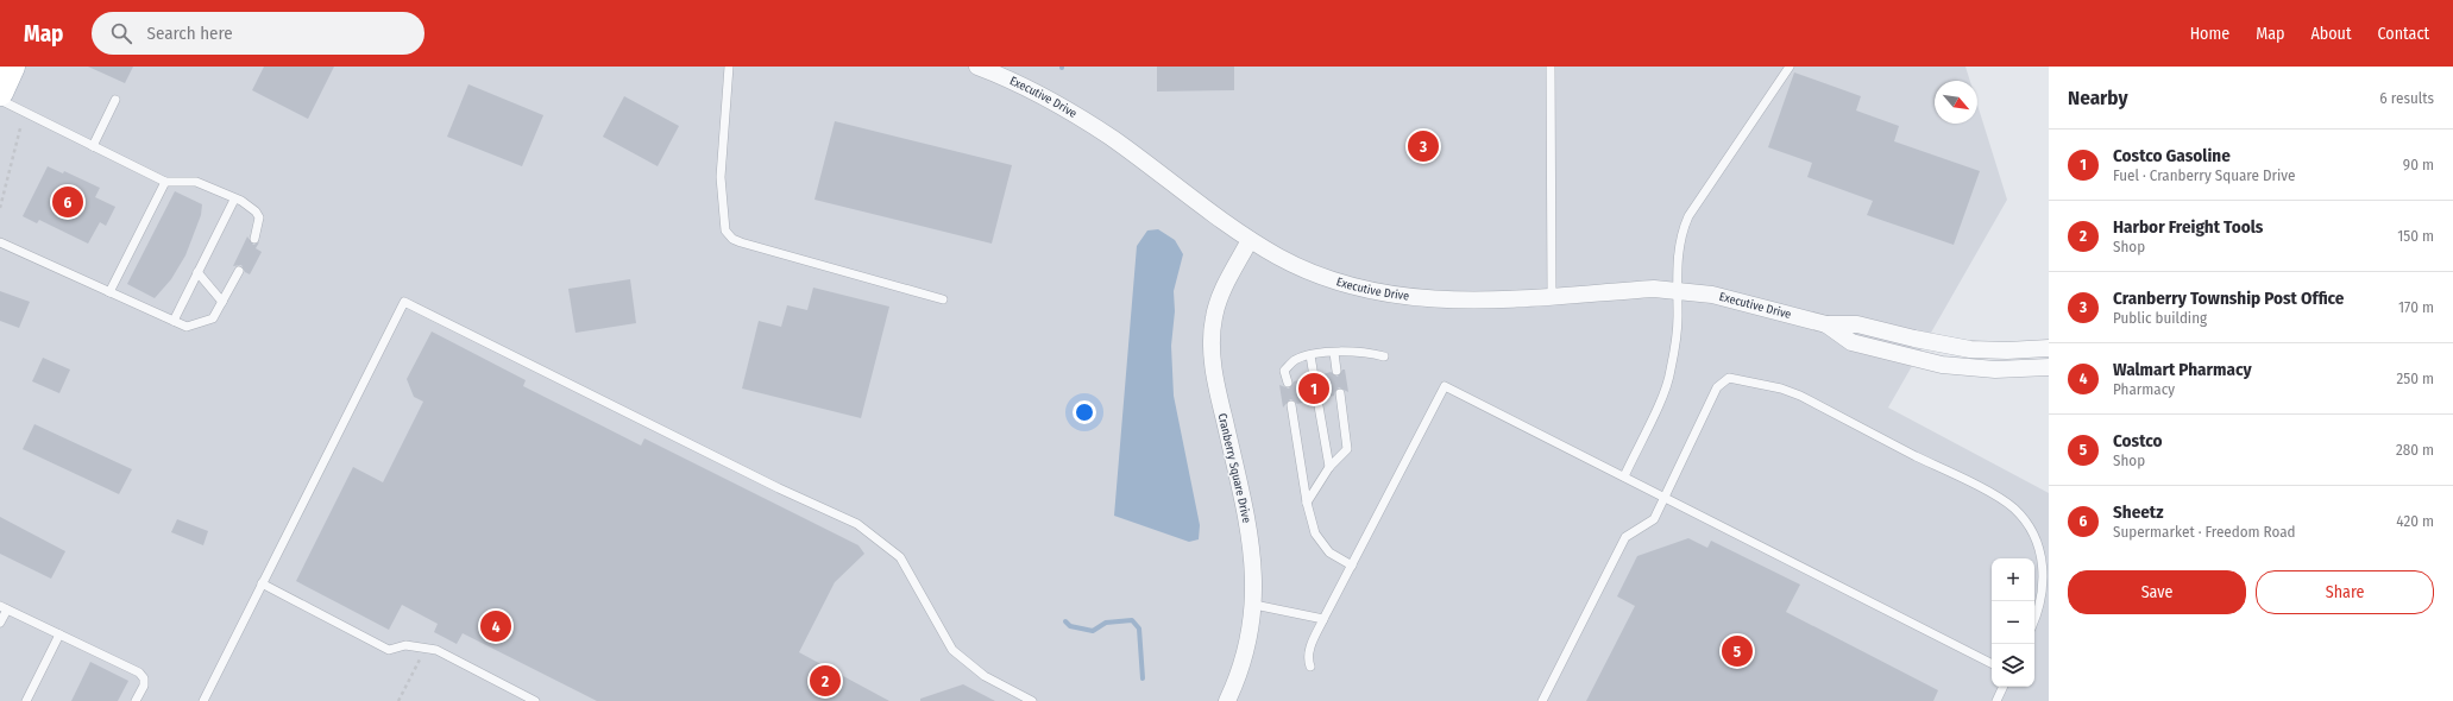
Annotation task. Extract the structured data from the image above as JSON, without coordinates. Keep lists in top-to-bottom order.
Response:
{
  "streets": {
    "street": ["Executive Drive", "Cranberry Square Drive"]
  },
  "crossings": [
    ["Executive Drive", "Cranberry Square Drive"]
  ],
  "north": "bottom right",
  "page": {
    "header": "Map",
    "search": "Search here",
    "nav": [
      "Home",
      "Map",
      "About",
      "Contact"
    ],
    "heading": ["Nearby", "6 results"],
    "pins": [
      "3",
      "6",
      "1",
      "4",
      "5",
      "2"
    ],
    "list": [
      {
        "mark": "1",
        "name": "Costco Gasoline",
        "note": "Fuel · Cranberry Square Drive",
        "value": "90 m"
      },
      {
        "mark": "2",
        "name": "Harbor Freight Tools",
        "note": "Shop",
        "value": "150 m"
      },
      {
        "mark": "3",
        "name": "Cranberry Township Post Office",
        "note": "Public building",
        "value": "170 m"
      },
      {
        "mark": "4",
        "name": "Walmart Pharmacy",
        "note": "Pharmacy",
        "value": "250 m"
      },
      {
        "mark": "5",
        "name": "Costco",
        "note": "Shop",
        "value": "280 m"
      },
      {
        "mark": "6",
        "name": "Sheetz",
        "note": "Supermarket · Freedom Road",
        "value": "420 m"
      }
    ],
    "buttons": ["Save", "Share"],
    "map_buttons": ["+", "−"]
  }
}
